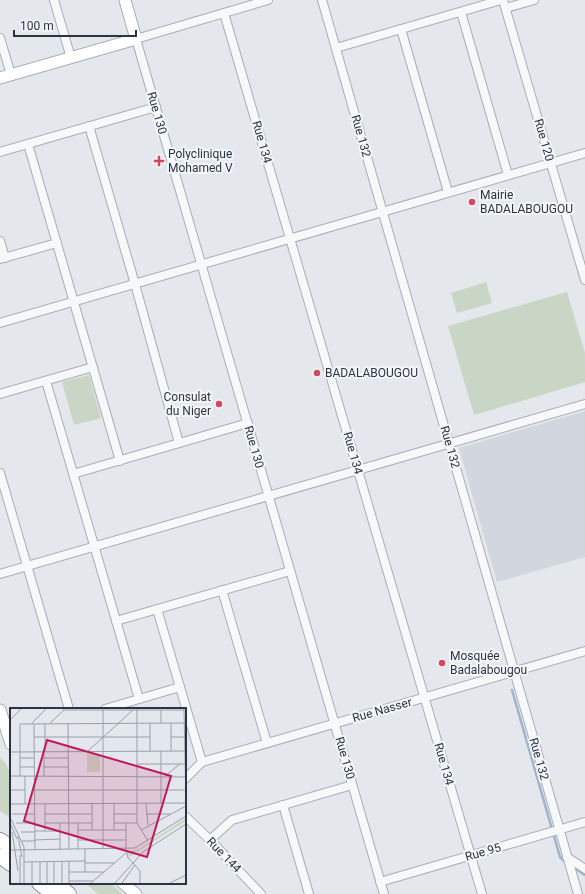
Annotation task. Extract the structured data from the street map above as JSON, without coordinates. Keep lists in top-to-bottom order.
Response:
{
  "streets": {
    "street": [
      "Rue 130",
      "Rue 132",
      "Rue 120",
      "Rue 134",
      "Rue Nasser",
      "Rue 95",
      "Rue 144"
    ]
  },
  "crossings": [
    ["Rue 130", "Rue Nasser"],
    ["Rue 130", "Rue 95"],
    ["Rue 132", "Rue Nasser"],
    ["Rue 132", "Rue 95"],
    ["Rue 134", "Rue Nasser"],
    ["Rue 134", "Rue 95"]
  ],
  "places": {
    "health": ["Polyclinique Mohamed V"],
    "other": [
      "Mairie BADALABOUGOU",
      "BADALABOUGOU",
      "Consulat du Niger",
      "Mosquée Badalabougou"
    ]
  },
  "scale_bar": "100 m"
}
